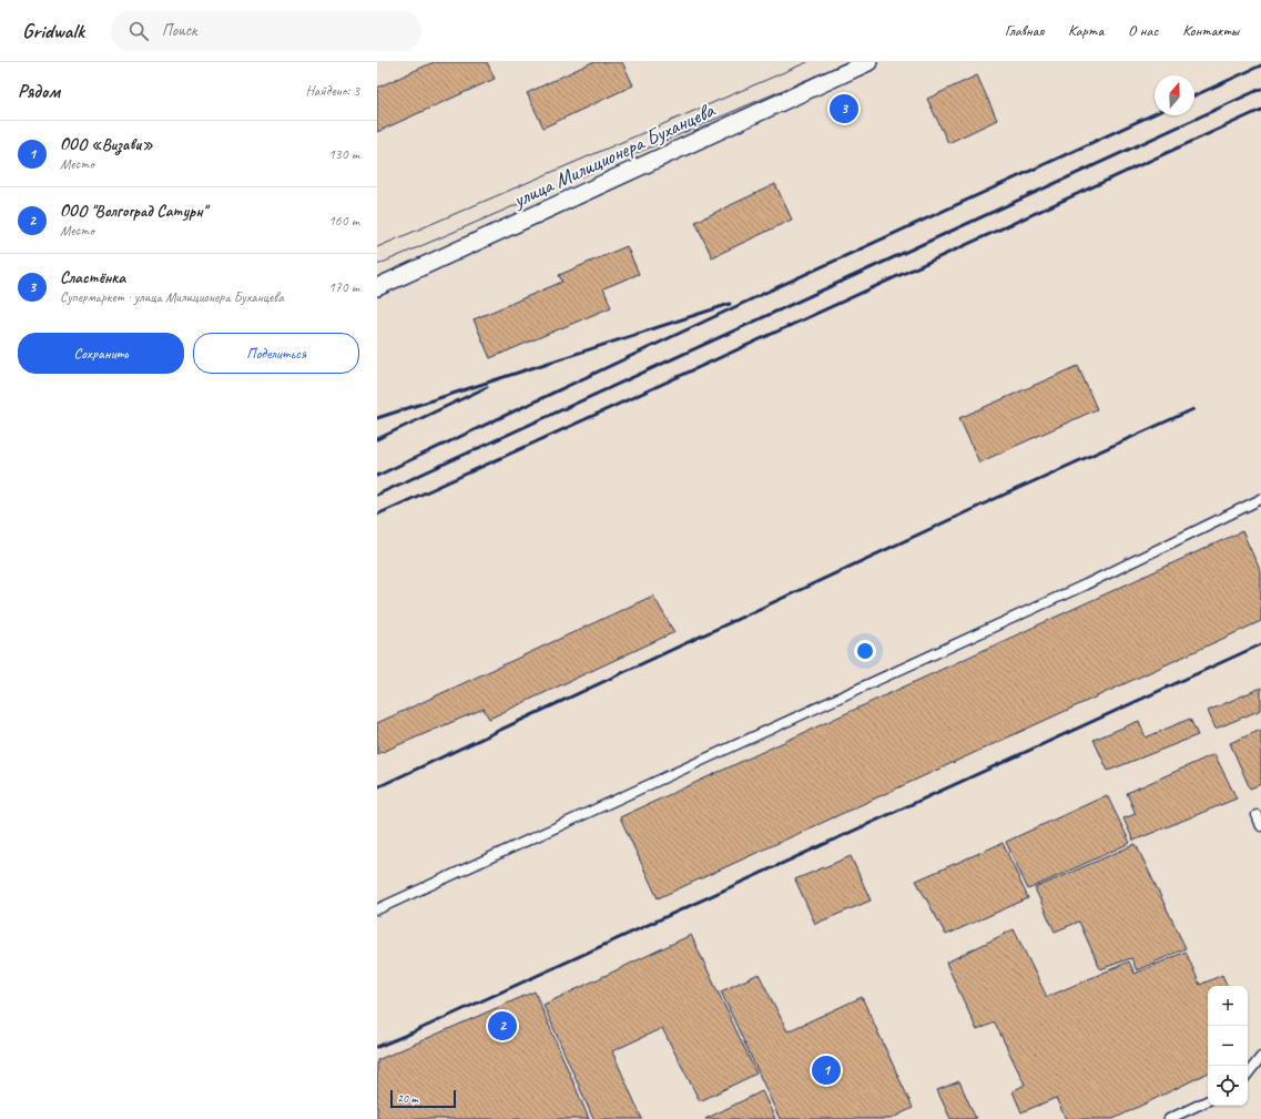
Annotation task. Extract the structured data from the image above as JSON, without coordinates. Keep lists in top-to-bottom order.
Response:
{
  "streets": {
    "street": ["улица Милиционера Буханцева"]
  },
  "scale_bar": "20 m",
  "north": "top",
  "page": {
    "header": "Gridwalk",
    "search": "Поиск",
    "nav": [
      "Главная",
      "Карта",
      "О нас",
      "Контакты"
    ],
    "heading": ["Рядом", "Найдено: 3"],
    "pins": ["3", "2", "1"],
    "list": [
      {
        "mark": "1",
        "name": "ООО «Визави»",
        "note": "Место",
        "value": "130 m"
      },
      {
        "mark": "2",
        "name": "ООО \"Волгоград Сатурн\"",
        "note": "Место",
        "value": "160 m"
      },
      {
        "mark": "3",
        "name": "Сластёнка",
        "note": "Супермаркет · улица Милиционера Буханцева",
        "value": "170 m"
      }
    ],
    "buttons": ["Сохранить", "Поделиться"],
    "map_buttons": ["+", "−"],
    "scale": "20 m"
  }
}
